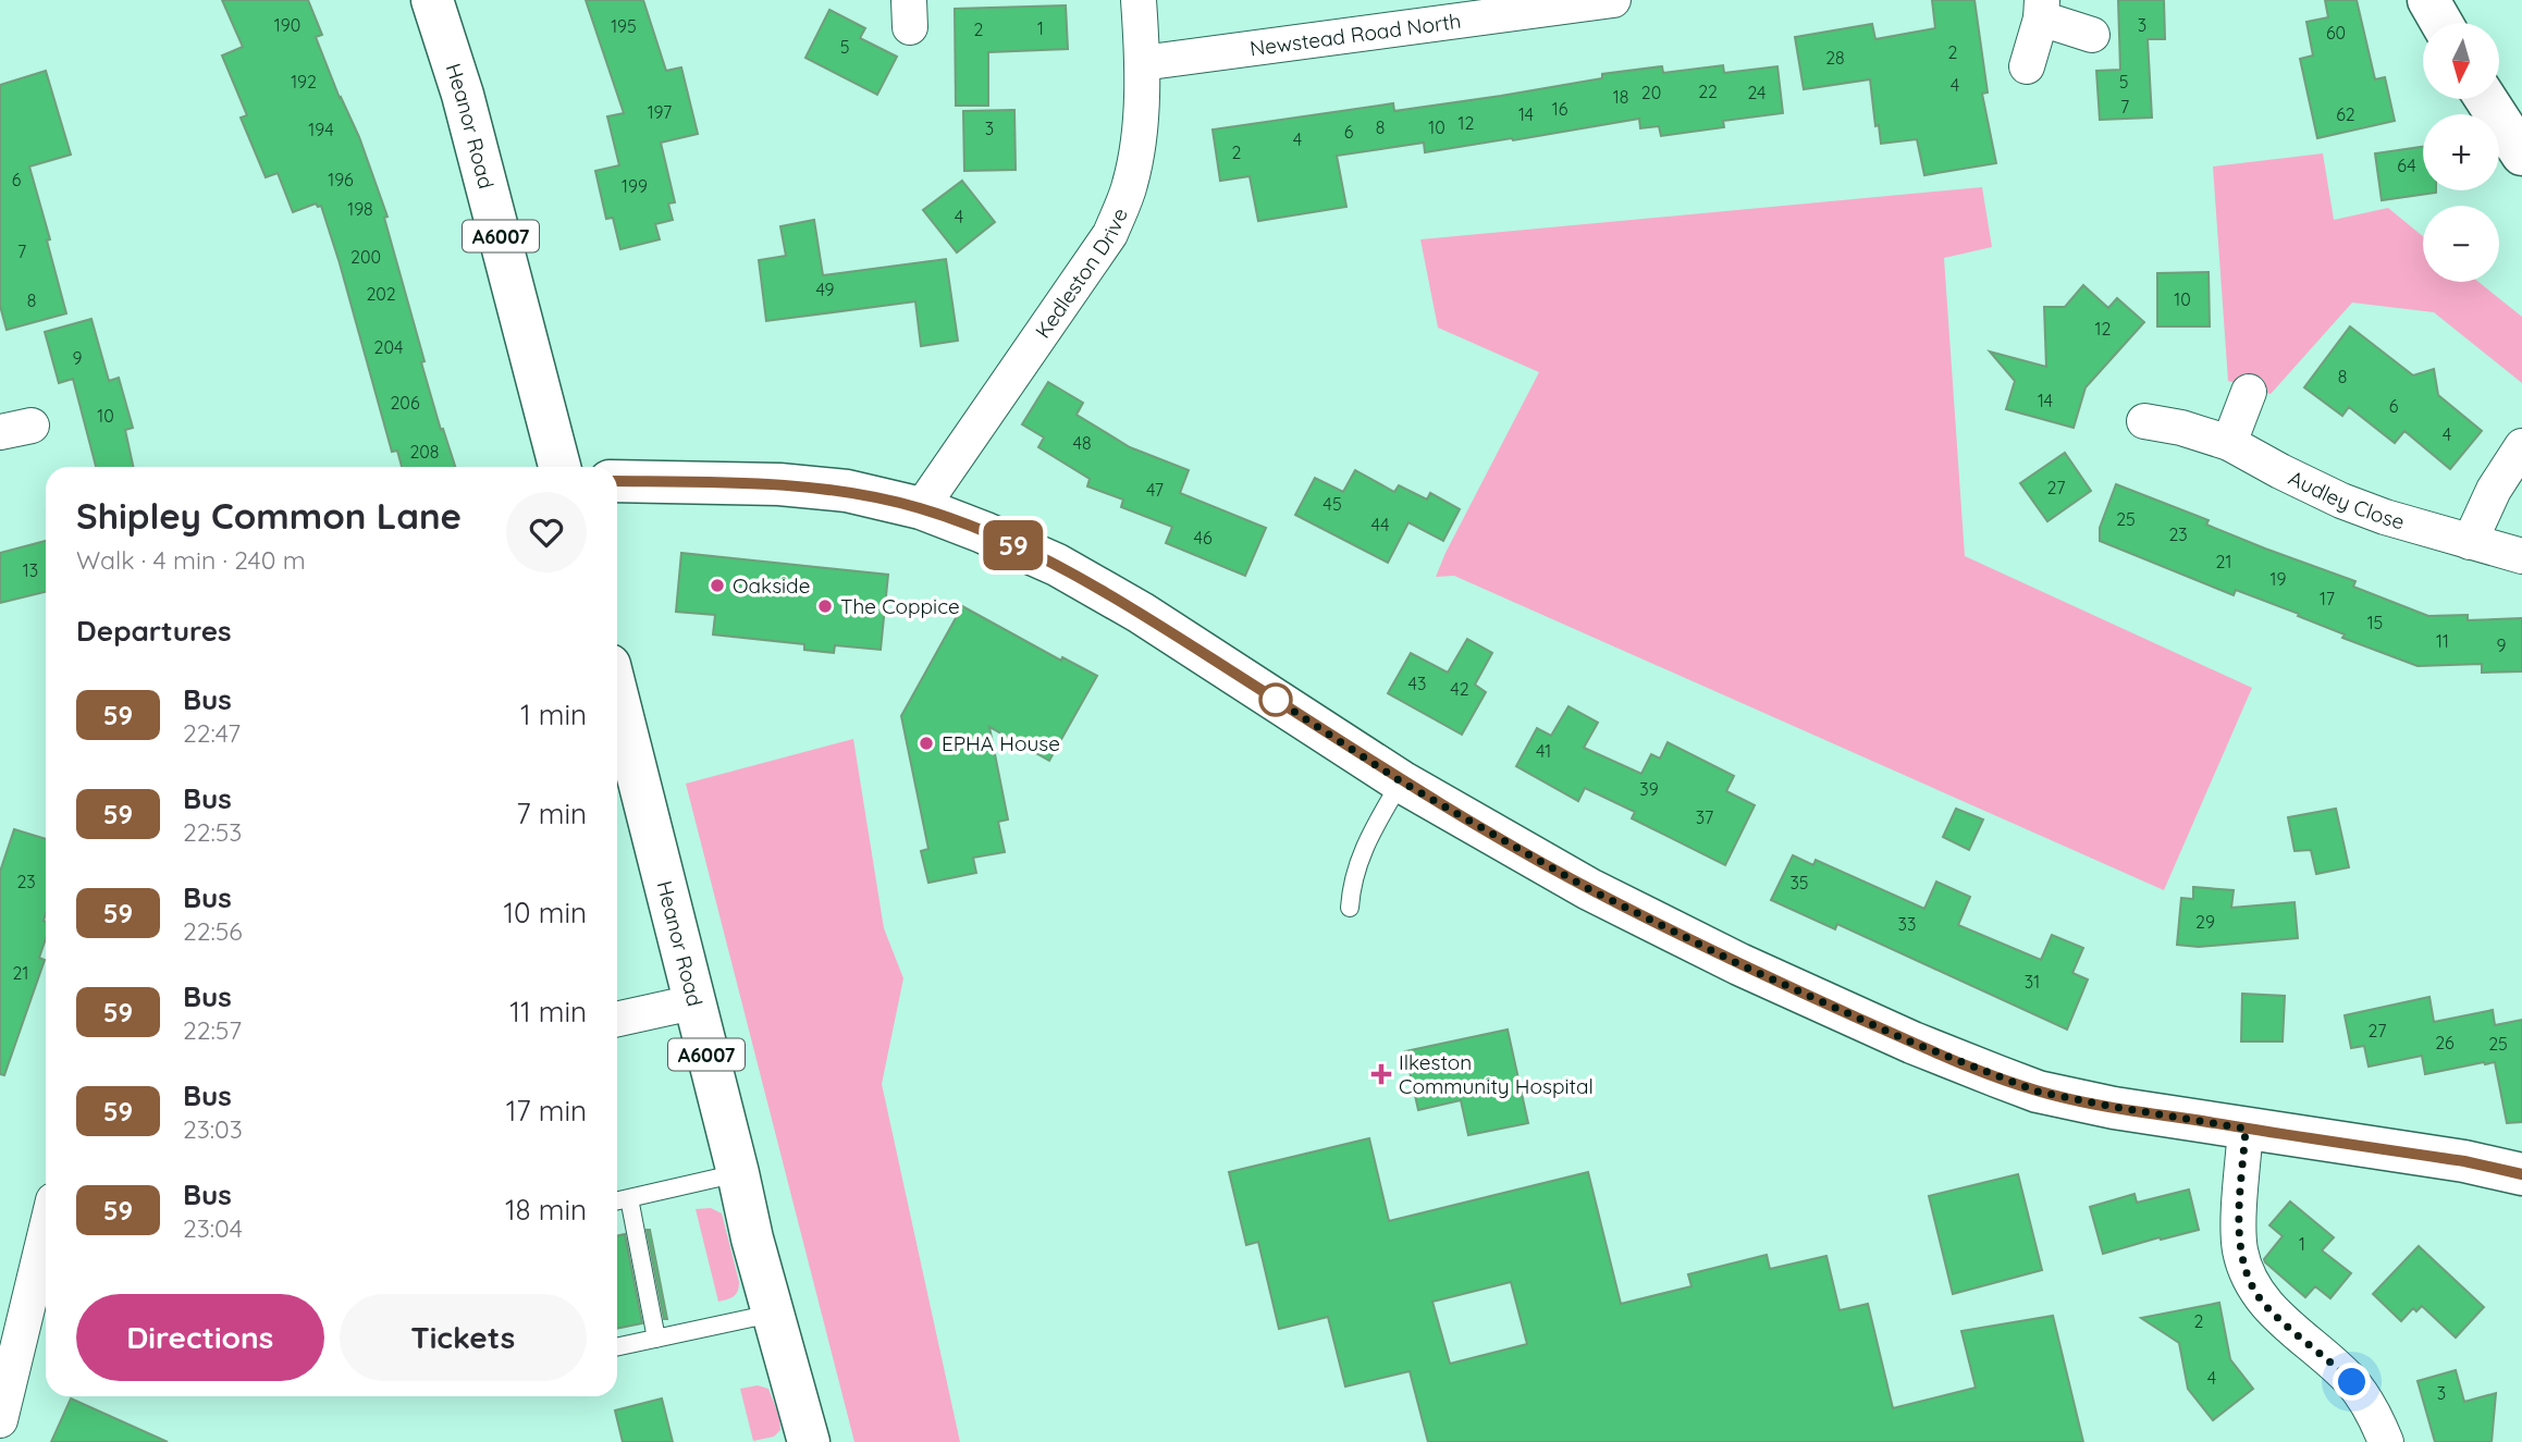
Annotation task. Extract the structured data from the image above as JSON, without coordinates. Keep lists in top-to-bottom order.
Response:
{
  "streets": {
    "street": [
      "Newstead Road North",
      "Heanor Road",
      "A6007",
      "Kedleston Drive",
      "Audley Close"
    ]
  },
  "crossings": [
    ["Newstead Road North", "Kedleston Drive"]
  ],
  "places": {
    "other": ["Oakside", "The Coppice", "EPHA House"],
    "health": ["Ilkeston Community Hospital"]
  },
  "lines": ["bus line 59"],
  "house_numbers": [
    "190",
    "3",
    "195",
    "1",
    "2",
    "60",
    "5",
    "2",
    "28",
    "192",
    "5",
    "4",
    "22",
    "20",
    "24",
    "18",
    "7",
    "16",
    "197",
    "14",
    "62",
    "12",
    "8",
    "10",
    "3",
    "194",
    "6",
    "4",
    "2",
    "64",
    "6",
    "196",
    "199",
    "198",
    "4",
    "7",
    "200",
    "49",
    "202",
    "10",
    "8",
    "12",
    "204",
    "9",
    "8",
    "14",
    "206",
    "6",
    "10",
    "4",
    "48",
    "208",
    "27",
    "47",
    "45",
    "25",
    "44",
    "23",
    "46",
    "21",
    "13",
    "19",
    "17",
    "15",
    "11",
    "9",
    "43",
    "42",
    "41",
    "39",
    "37",
    "23",
    "35",
    "29",
    "33",
    "21",
    "31",
    "27",
    "26",
    "25",
    "1",
    "2",
    "4",
    "3"
  ],
  "north": "bottom",
  "page": {
    "on_map": "59",
    "map_buttons": ["+", "−"],
    "heading": [
      ["Shipley Common Lane", "Walk · 4 min · 240 m"],
      "Departures"
    ],
    "list": [
      {
        "mark": "59",
        "name": "Bus",
        "note": "22:47",
        "value": "1 min"
      },
      {
        "mark": "59",
        "name": "Bus",
        "note": "22:53",
        "value": "7 min"
      },
      {
        "mark": "59",
        "name": "Bus",
        "note": "22:56",
        "value": "10 min"
      },
      {
        "mark": "59",
        "name": "Bus",
        "note": "22:57",
        "value": "11 min"
      },
      {
        "mark": "59",
        "name": "Bus",
        "note": "23:03",
        "value": "17 min"
      },
      {
        "mark": "59",
        "name": "Bus",
        "note": "23:04",
        "value": "18 min"
      }
    ],
    "buttons": ["Directions", "Tickets"]
  }
}
